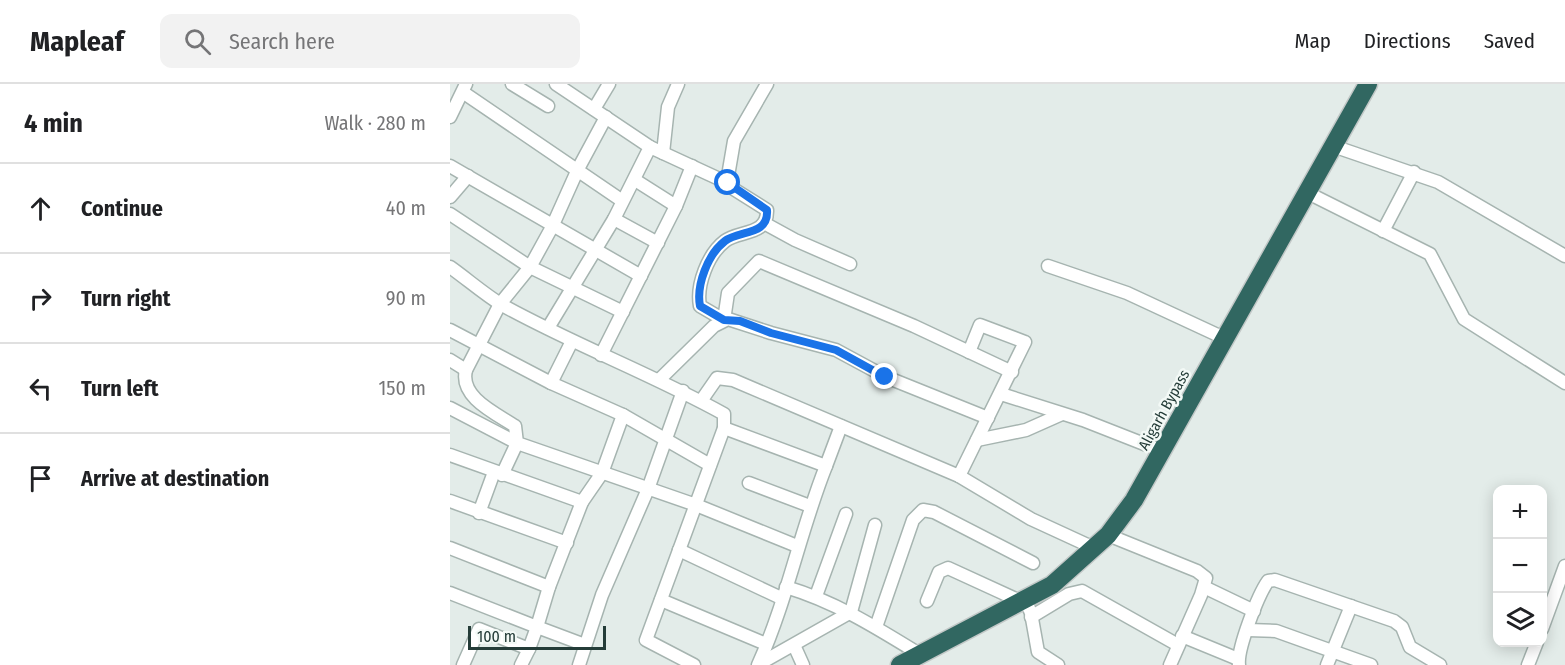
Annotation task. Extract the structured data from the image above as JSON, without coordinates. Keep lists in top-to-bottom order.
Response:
{
  "streets": {
    "highway": ["Aligarh Bypass"]
  },
  "scale_bar": "100 m",
  "page": {
    "header": "Mapleaf",
    "search": "Search here",
    "nav": ["Map", "Directions", "Saved"],
    "heading": ["4 min", "Walk · 280 m"],
    "list": [
      ["Continue", "40 m"],
      ["Turn right", "90 m"],
      ["Turn left", "150 m"],
      "Arrive at destination"
    ],
    "map_buttons": ["+", "−"],
    "scale": "100 m"
  }
}
